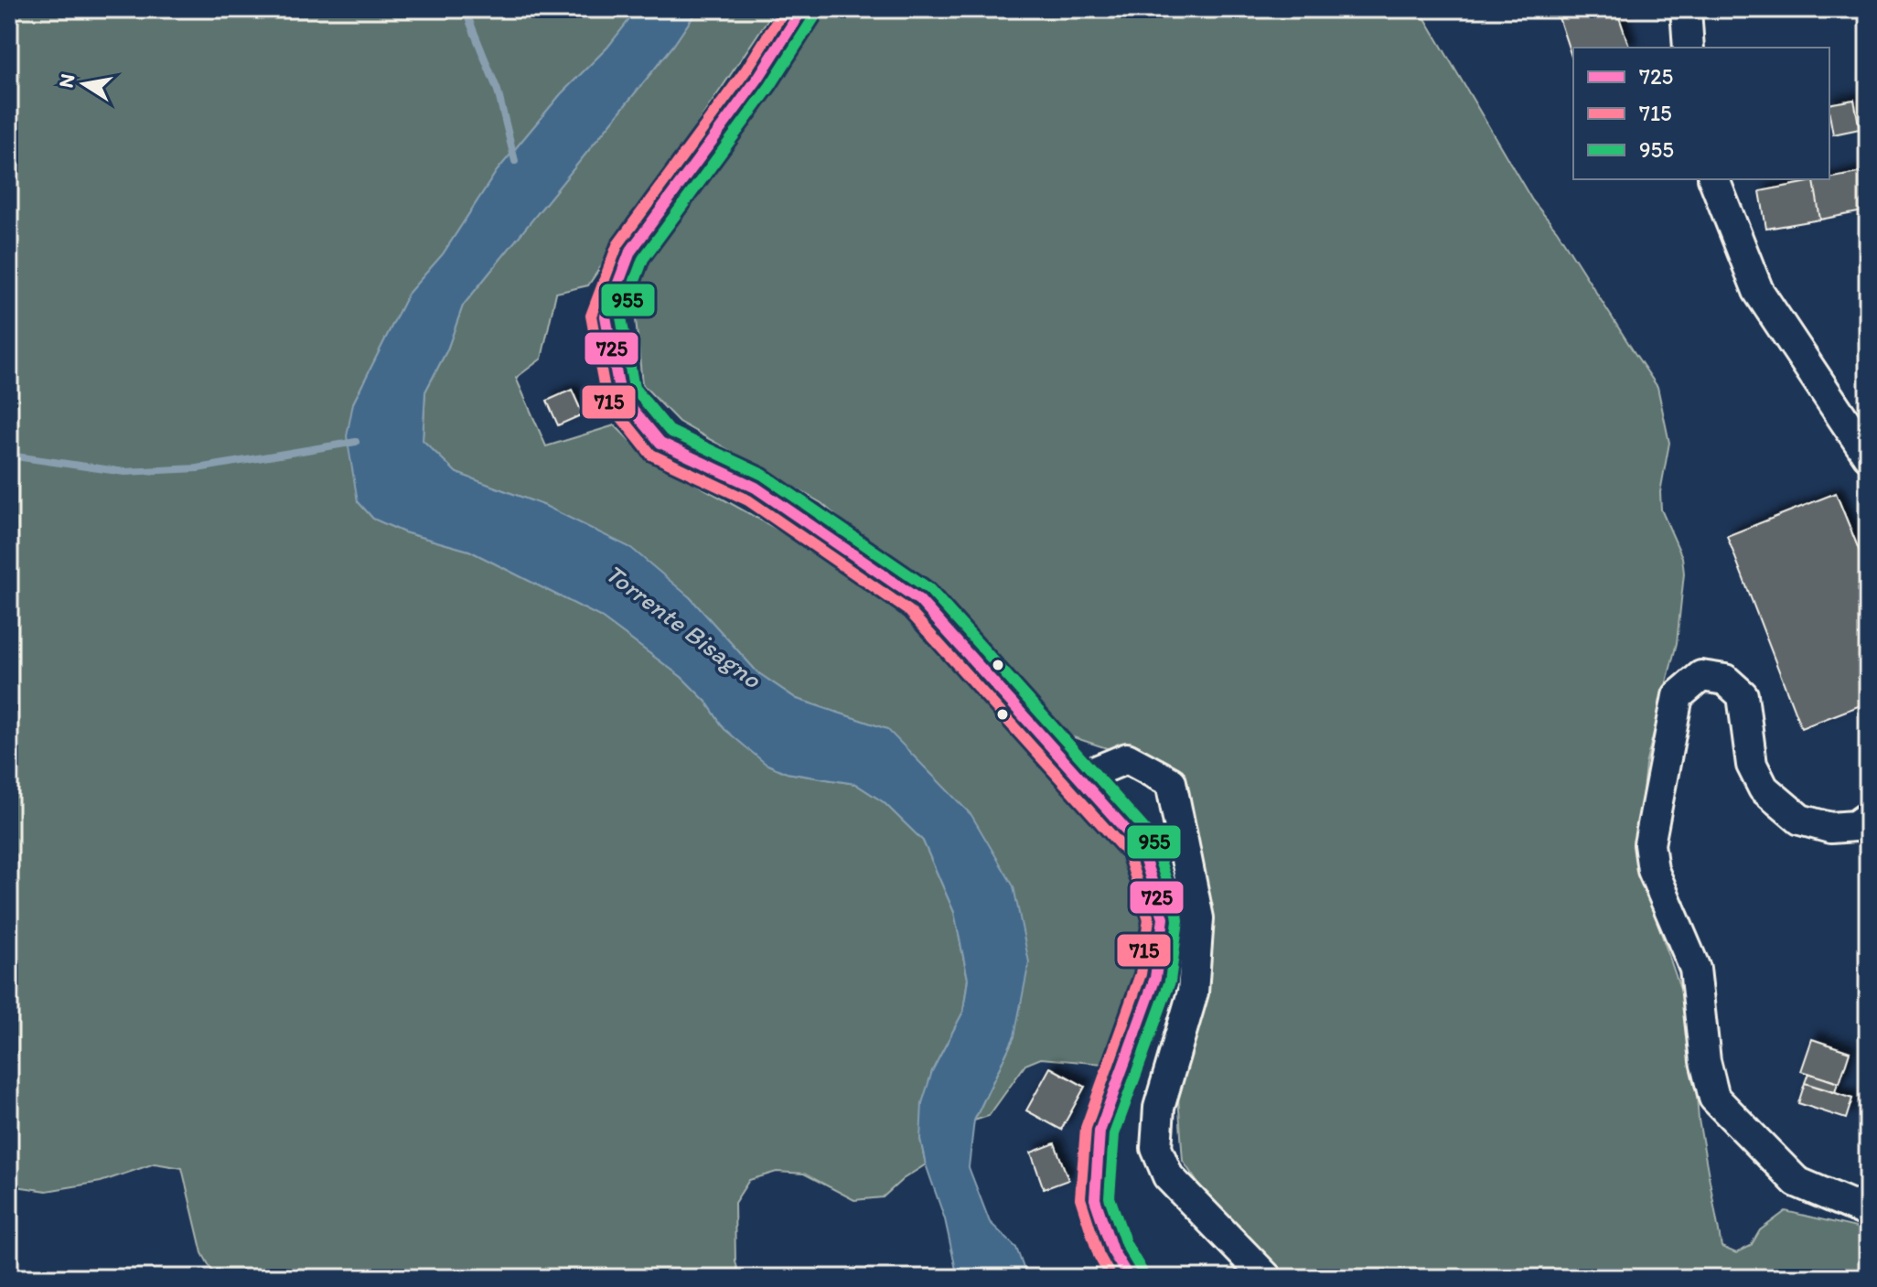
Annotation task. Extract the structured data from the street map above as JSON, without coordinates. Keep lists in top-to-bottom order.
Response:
{
  "water": ["Torrente Bisagno"],
  "lines": ["transit line 725", "transit line 715", "transit line 955"],
  "legend": ["725", "715", "955"],
  "north": "left"
}
